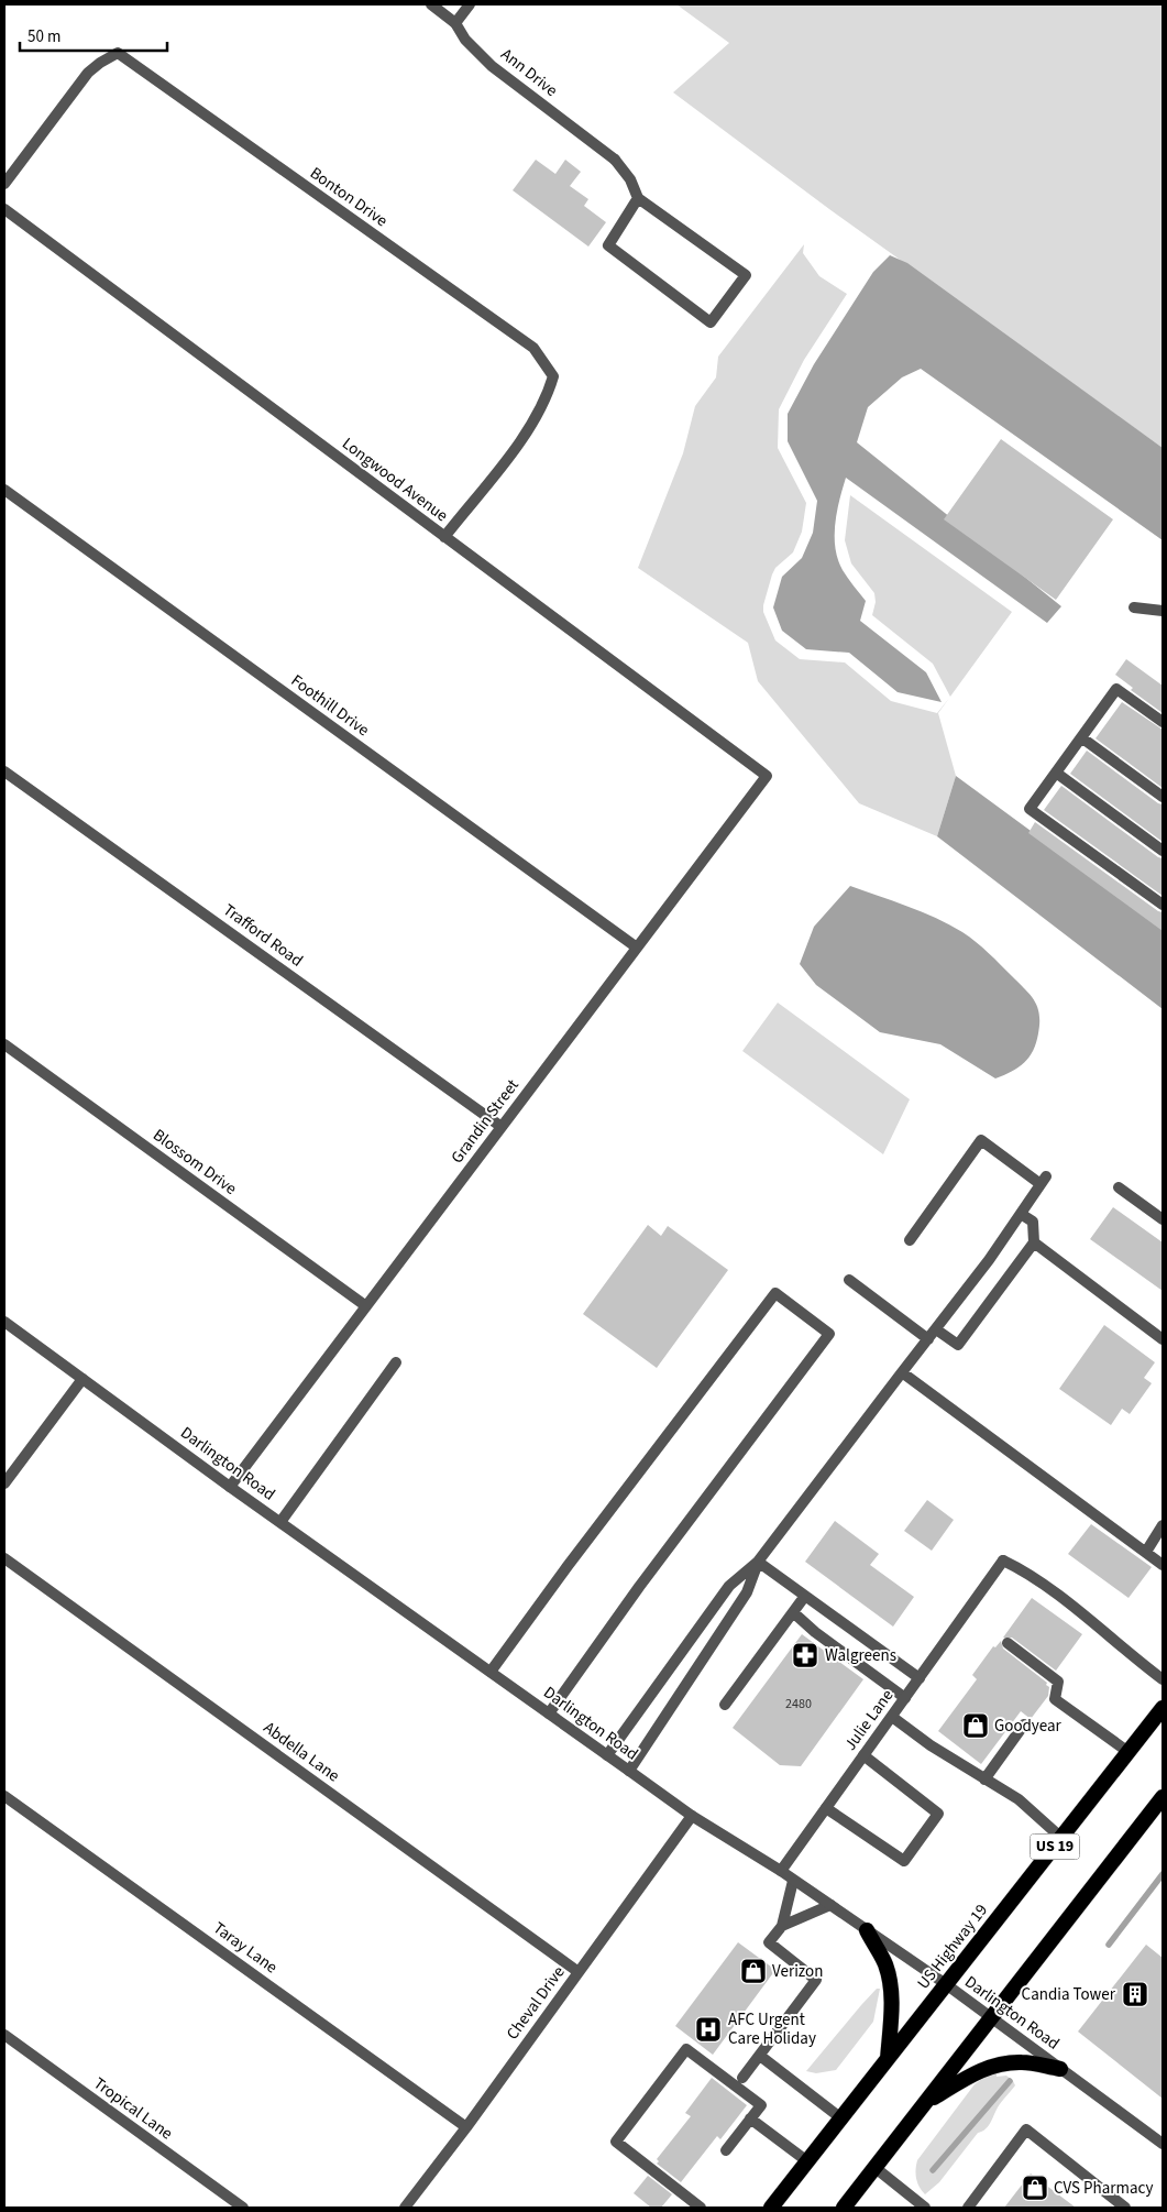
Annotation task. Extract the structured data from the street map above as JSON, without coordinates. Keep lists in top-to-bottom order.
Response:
{
  "streets": {
    "highway": ["US 19", "US Highway 19"],
    "street": [
      "Ann Drive",
      "Bonton Drive",
      "Longwood Avenue",
      "Foothill Drive",
      "Trafford Road",
      "Grandin Street",
      "Blossom Drive",
      "Darlington Road",
      "Julie Lane",
      "Abdella Lane",
      "Taray Lane",
      "Cheval Drive",
      "Tropical Lane"
    ]
  },
  "crossings": [
    ["Bonton Drive", "Longwood Avenue"],
    ["Longwood Avenue", "Grandin Street"],
    ["Foothill Drive", "Grandin Street"],
    ["Trafford Road", "Grandin Street"],
    ["Grandin Street", "Blossom Drive"],
    ["Grandin Street", "Darlington Road"],
    ["Darlington Road", "Julie Lane"],
    ["Darlington Road", "US Highway 19"],
    ["Darlington Road", "Cheval Drive"],
    ["Abdella Lane", "Cheval Drive"],
    ["Taray Lane", "Cheval Drive"]
  ],
  "places": {
    "pharmacy": ["Walgreens"],
    "shop": ["Goodyear", "Verizon", "CVS Pharmacy"],
    "building": ["Candia Tower"],
    "hospital": ["AFC Urgent Care Holiday"]
  },
  "house_numbers": ["2480"],
  "scale_bar": "50 m"
}
